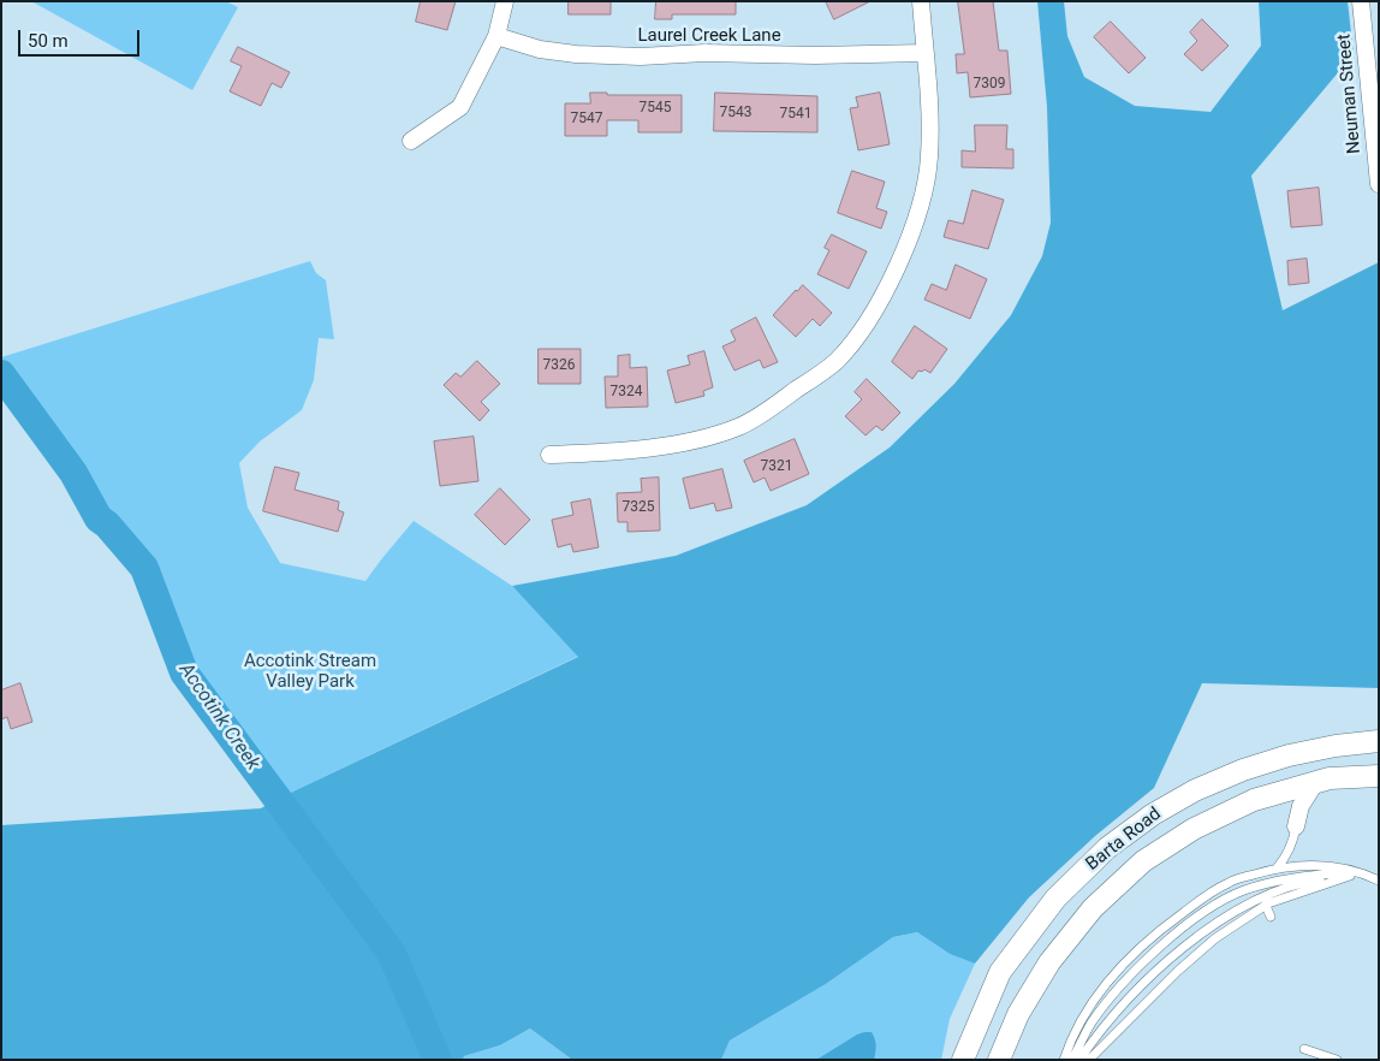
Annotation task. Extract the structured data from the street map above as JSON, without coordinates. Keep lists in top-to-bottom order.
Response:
{
  "streets": {
    "street": ["Laurel Creek Lane", "Neuman Street", "Barta Road"]
  },
  "water": ["Accotink Creek"],
  "parks": ["Accotink Stream Valley Park"],
  "house_numbers": [
    "7309",
    "7545",
    "7543",
    "7541",
    "7547",
    "7326",
    "7324",
    "7321",
    "7325"
  ],
  "scale_bar": "50 m"
}
